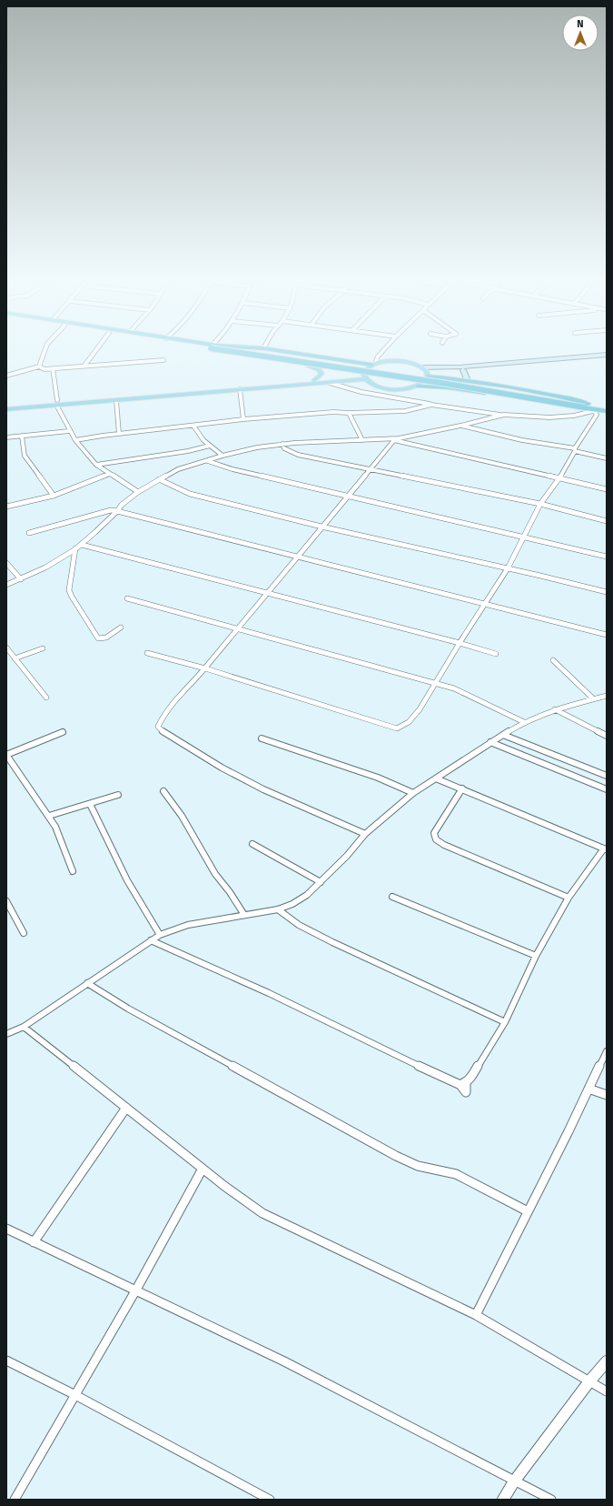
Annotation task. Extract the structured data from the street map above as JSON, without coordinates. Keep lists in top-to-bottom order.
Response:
{
  "north": "top"
}
